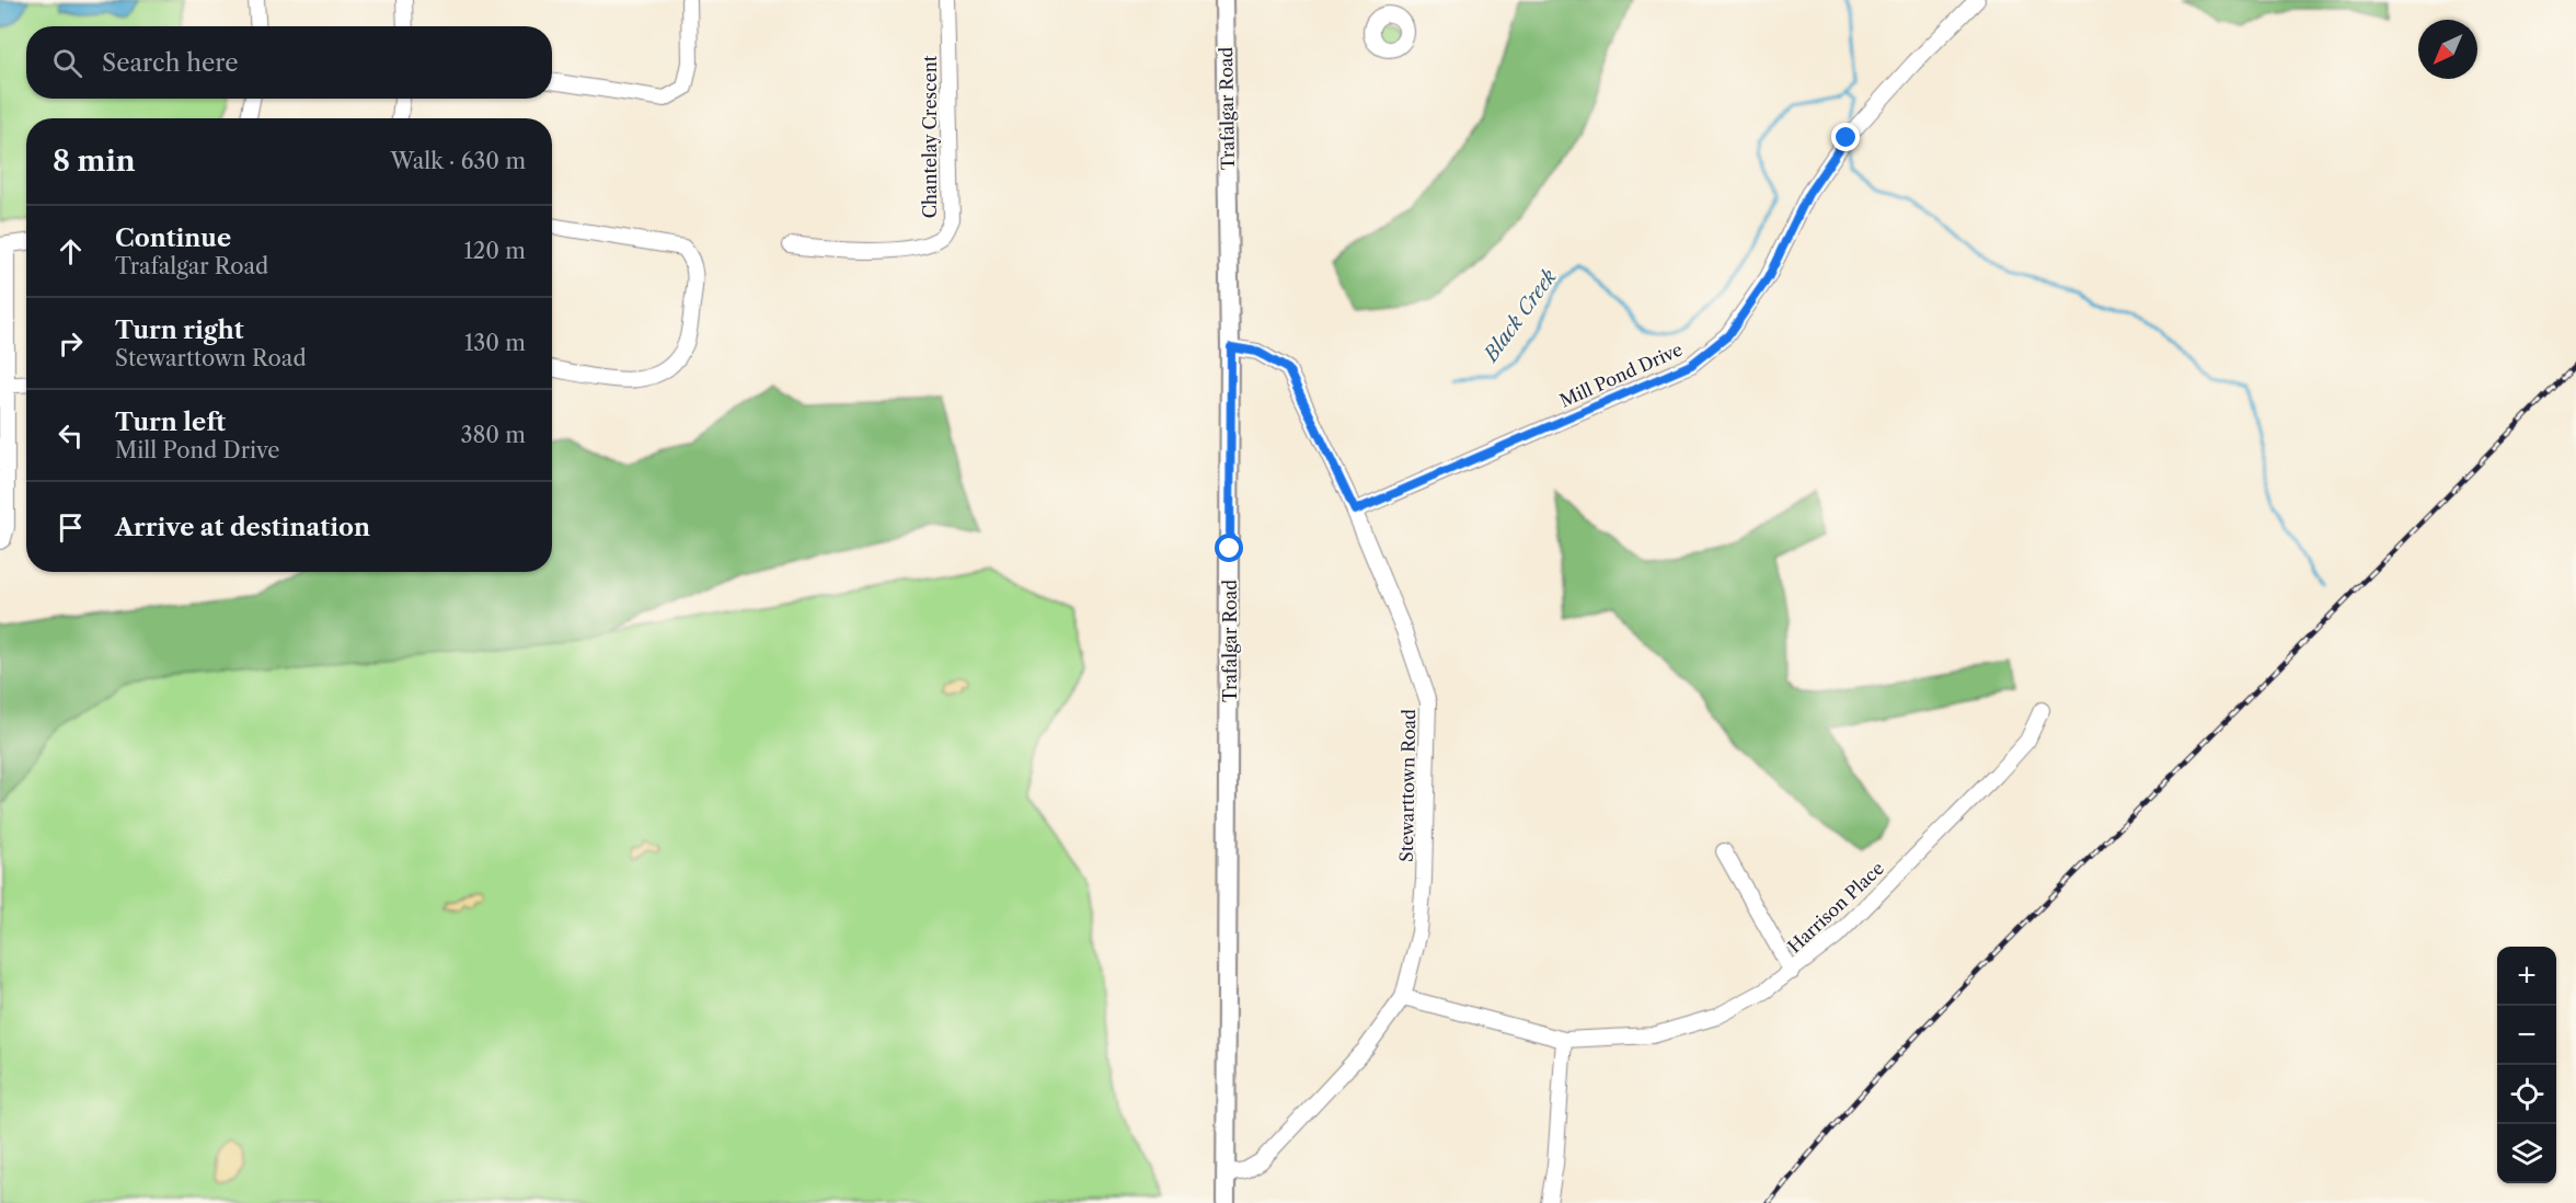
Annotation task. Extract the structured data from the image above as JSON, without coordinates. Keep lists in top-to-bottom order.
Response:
{
  "streets": {
    "main road": ["Trafalgar Road"],
    "street": [
      "Chantelay Crescent",
      "Mill Pond Drive",
      "Stewarttown Road",
      "Harrison Place"
    ]
  },
  "crossings": [
    ["Trafalgar Road", "Stewarttown Road"],
    ["Mill Pond Drive", "Stewarttown Road"],
    ["Stewarttown Road", "Harrison Place"]
  ],
  "water": ["Black Creek"],
  "north": "bottom left",
  "page": {
    "search": "Search here",
    "heading": ["8 min", "Walk · 630 m"],
    "list": [
      ["Continue", "Trafalgar Road", "120 m"],
      ["Turn right", "Stewarttown Road", "130 m"],
      ["Turn left", "Mill Pond Drive", "380 m"],
      "Arrive at destination"
    ],
    "map_buttons": ["+", "−"]
  }
}
